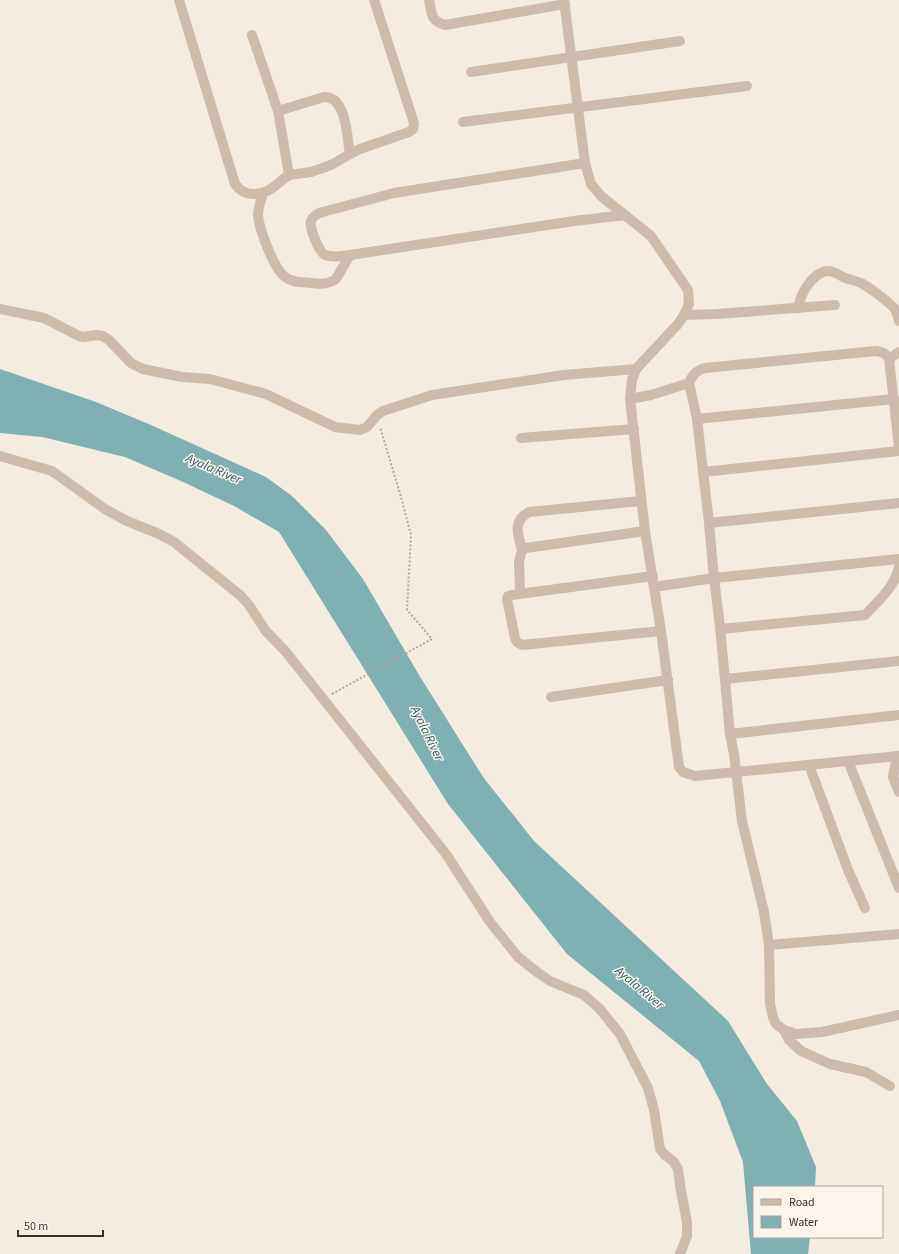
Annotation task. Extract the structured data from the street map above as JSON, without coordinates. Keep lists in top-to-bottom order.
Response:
{
  "water": ["Ayala River"],
  "legend": ["Road", "Water"],
  "scale_bar": "50 m"
}
